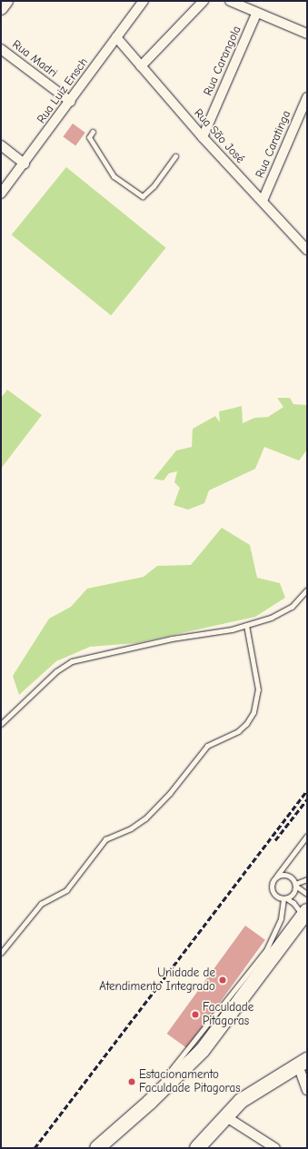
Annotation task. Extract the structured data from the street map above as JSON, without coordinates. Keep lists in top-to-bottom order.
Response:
{
  "streets": {
    "street": [
      "Rua Madri",
      "Rua Carangola",
      "Rua Luiz Ensch",
      "Rua São José",
      "Rua Caratinga"
    ]
  },
  "crossings": [
    ["Rua Madri", "Rua Luiz Ensch"],
    ["Rua Carangola", "Rua São José"],
    ["Rua Luiz Ensch", "Rua São José"],
    ["Rua São José", "Rua Caratinga"]
  ],
  "places": ["Unidade de Atendimento Integrado", "Faculdade Pitagoras", "Estacionamento Faculdade Pitagoras"]
}
